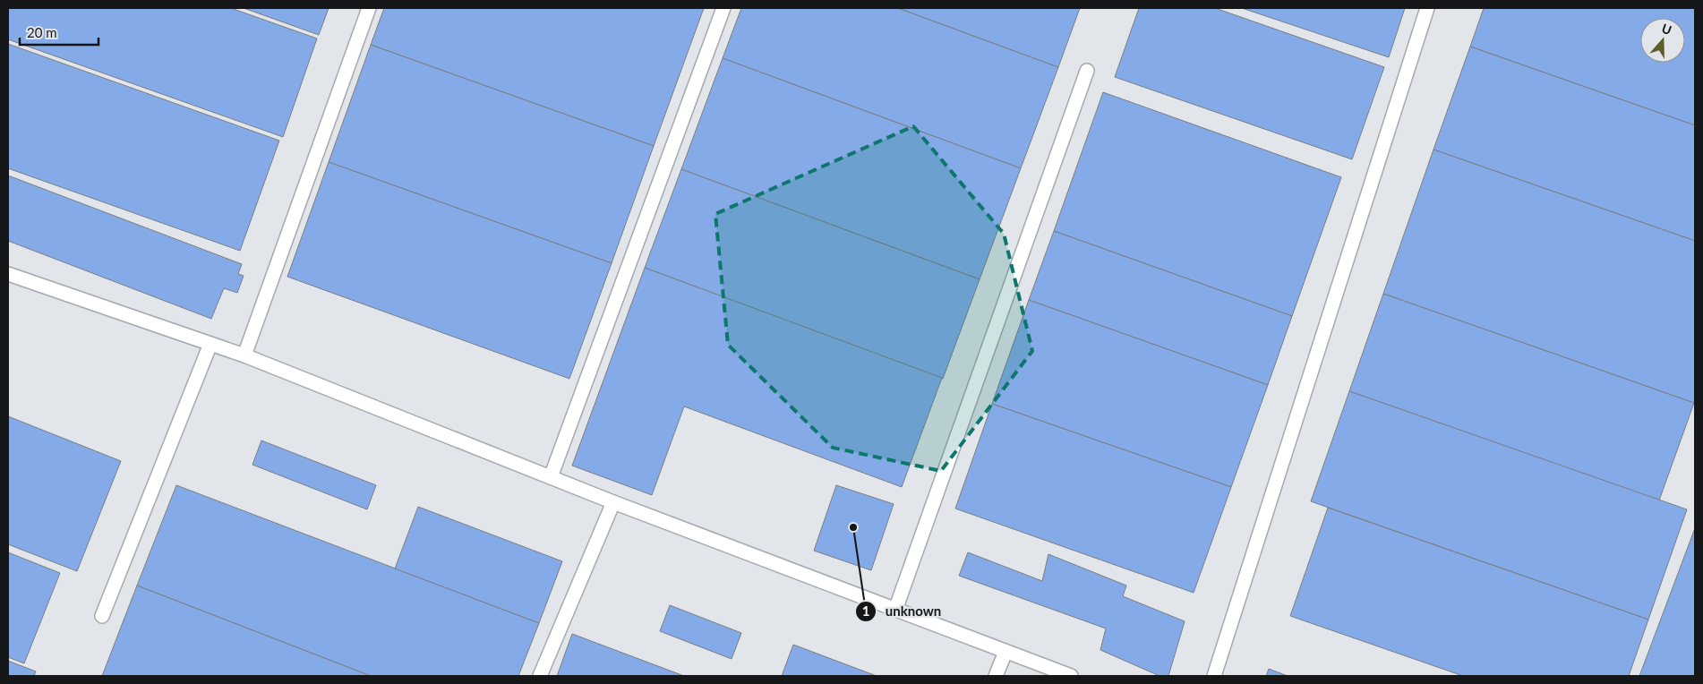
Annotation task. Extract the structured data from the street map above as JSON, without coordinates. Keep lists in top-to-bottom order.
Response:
{
  "places": ["unknown"],
  "scale_bar": "20 m",
  "north": "top"
}
